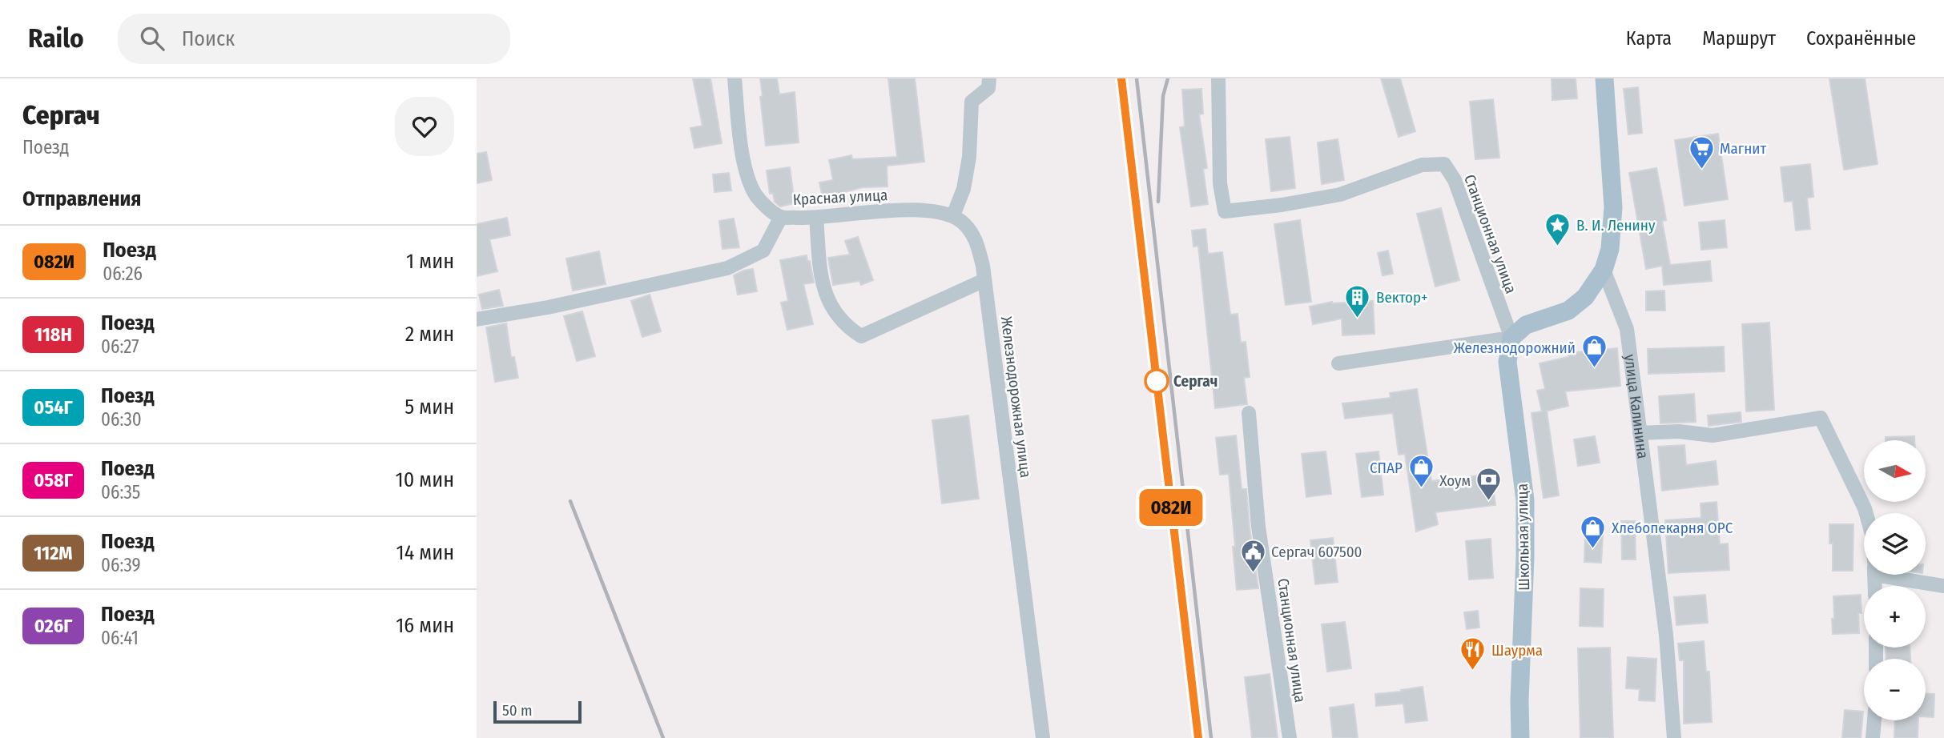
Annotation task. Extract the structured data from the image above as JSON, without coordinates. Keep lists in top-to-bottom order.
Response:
{
  "streets": {
    "main road": ["Школьная улица"],
    "street": [
      "Красная улица",
      "Станционная улица",
      "Железнодорожная улица",
      "улица Калинина"
    ]
  },
  "crossings": [
    ["Красная улица", "Железнодорожная улица"],
    ["Станционная улица", "Школьная улица"]
  ],
  "places": {
    "supermarket": ["Магнит"],
    "place": ["В. И. Ленину"],
    "building": ["Вектор+"],
    "shop": ["Железнодорожний", "СПАР", "Хлебопекарня ОРС"],
    "other": ["Сергач"],
    "bank": ["Хоум"],
    "public building": ["Сергач 607500"],
    "restaurant": ["Шаурма"]
  },
  "scale_bar": "50 m",
  "north": "right",
  "page": {
    "header": "Railo",
    "search": "Поиск",
    "nav": ["Карта", "Маршрут", "Сохранённые"],
    "heading": [
      ["Сергач", "Поезд"],
      "Отправления"
    ],
    "on_map": "082И",
    "list": [
      {
        "mark": "082И",
        "name": "Поезд",
        "note": "06:26",
        "value": "1 мин"
      },
      {
        "mark": "118Н",
        "name": "Поезд",
        "note": "06:27",
        "value": "2 мин"
      },
      {
        "mark": "054Г",
        "name": "Поезд",
        "note": "06:30",
        "value": "5 мин"
      },
      {
        "mark": "058Г",
        "name": "Поезд",
        "note": "06:35",
        "value": "10 мин"
      },
      {
        "mark": "112М",
        "name": "Поезд",
        "note": "06:39",
        "value": "14 мин"
      },
      {
        "mark": "026Г",
        "name": "Поезд",
        "note": "06:41",
        "value": "16 мин"
      }
    ],
    "map_buttons": ["+", "−"],
    "scale": "50 m"
  }
}
